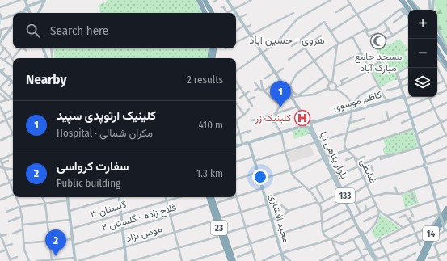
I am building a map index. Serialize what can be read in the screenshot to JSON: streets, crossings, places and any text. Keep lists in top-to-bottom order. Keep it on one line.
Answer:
{"streets":{"highway":["23","14"],"main road":["کاظم موسوی","بلوار پناهی نیا","133","مجید افشاری"],"street":["ضابطی","گلستان ۳","فلاح زاده - گلستان ۲","مومن نژاد"]},"crossings":[["کاظم موسوی","بلوار پناهی نیا"]],"districts":["هروی - حسین آباد"],"places":{"mosque":["مسجد جامع مبارک آباد"],"hospital":["کلینیک زر"]},"page":{"map_buttons":["+","−"],"search":"Search here","heading":["Nearby","2 results"],"pins":["1","2"],"list":[{"mark":"1","name":"کلینیک ارتوپدی سپید","note":"Hospital · مکران شمالی","value":"410 m"},{"mark":"2","name":"سفارت کرواسی","note":"Public building","value":"1.3 km"}]}}
